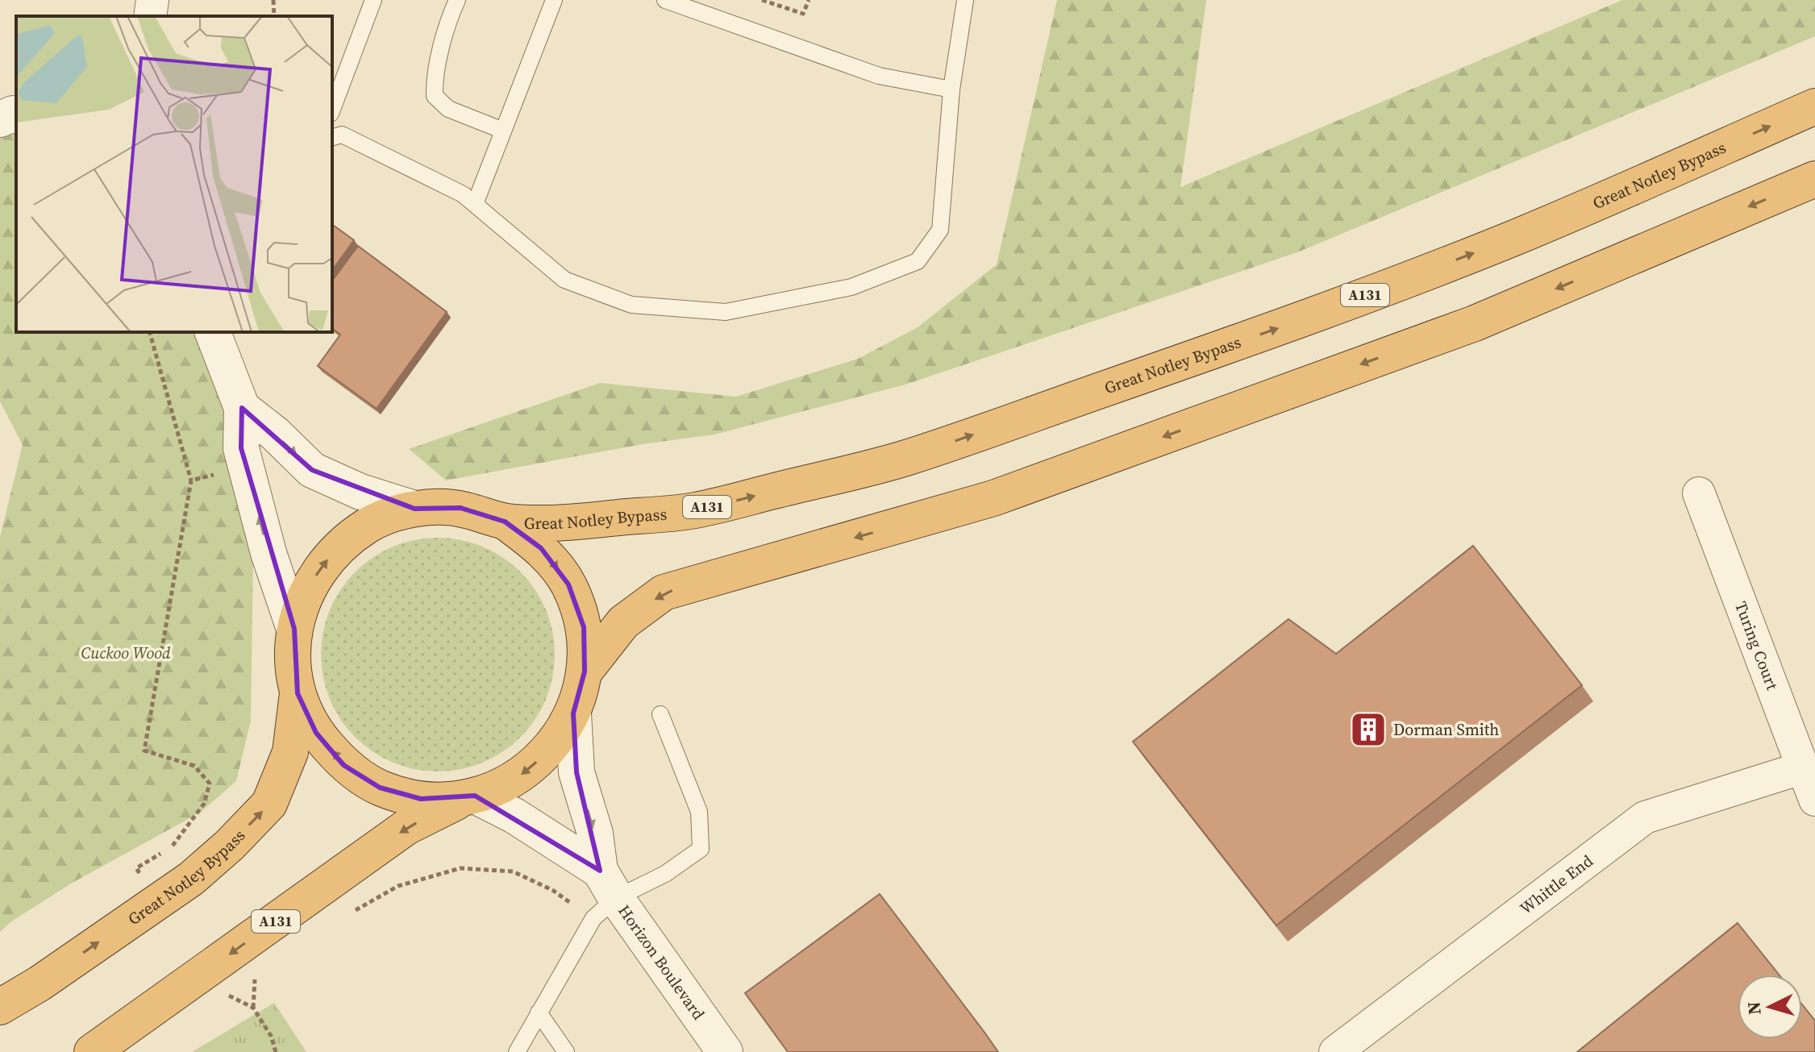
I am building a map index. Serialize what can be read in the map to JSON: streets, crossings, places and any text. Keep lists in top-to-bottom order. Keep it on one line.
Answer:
{"streets":{"highway":["Great Notley Bypass","A131"],"street":["Turing Court","Whittle End","Horizon Boulevard"]},"crossings":[["A131","Horizon Boulevard"],["Turing Court","Whittle End"]],"parks":["Cuckoo Wood"],"places":{"building":["Dorman Smith"]},"north":"left"}
